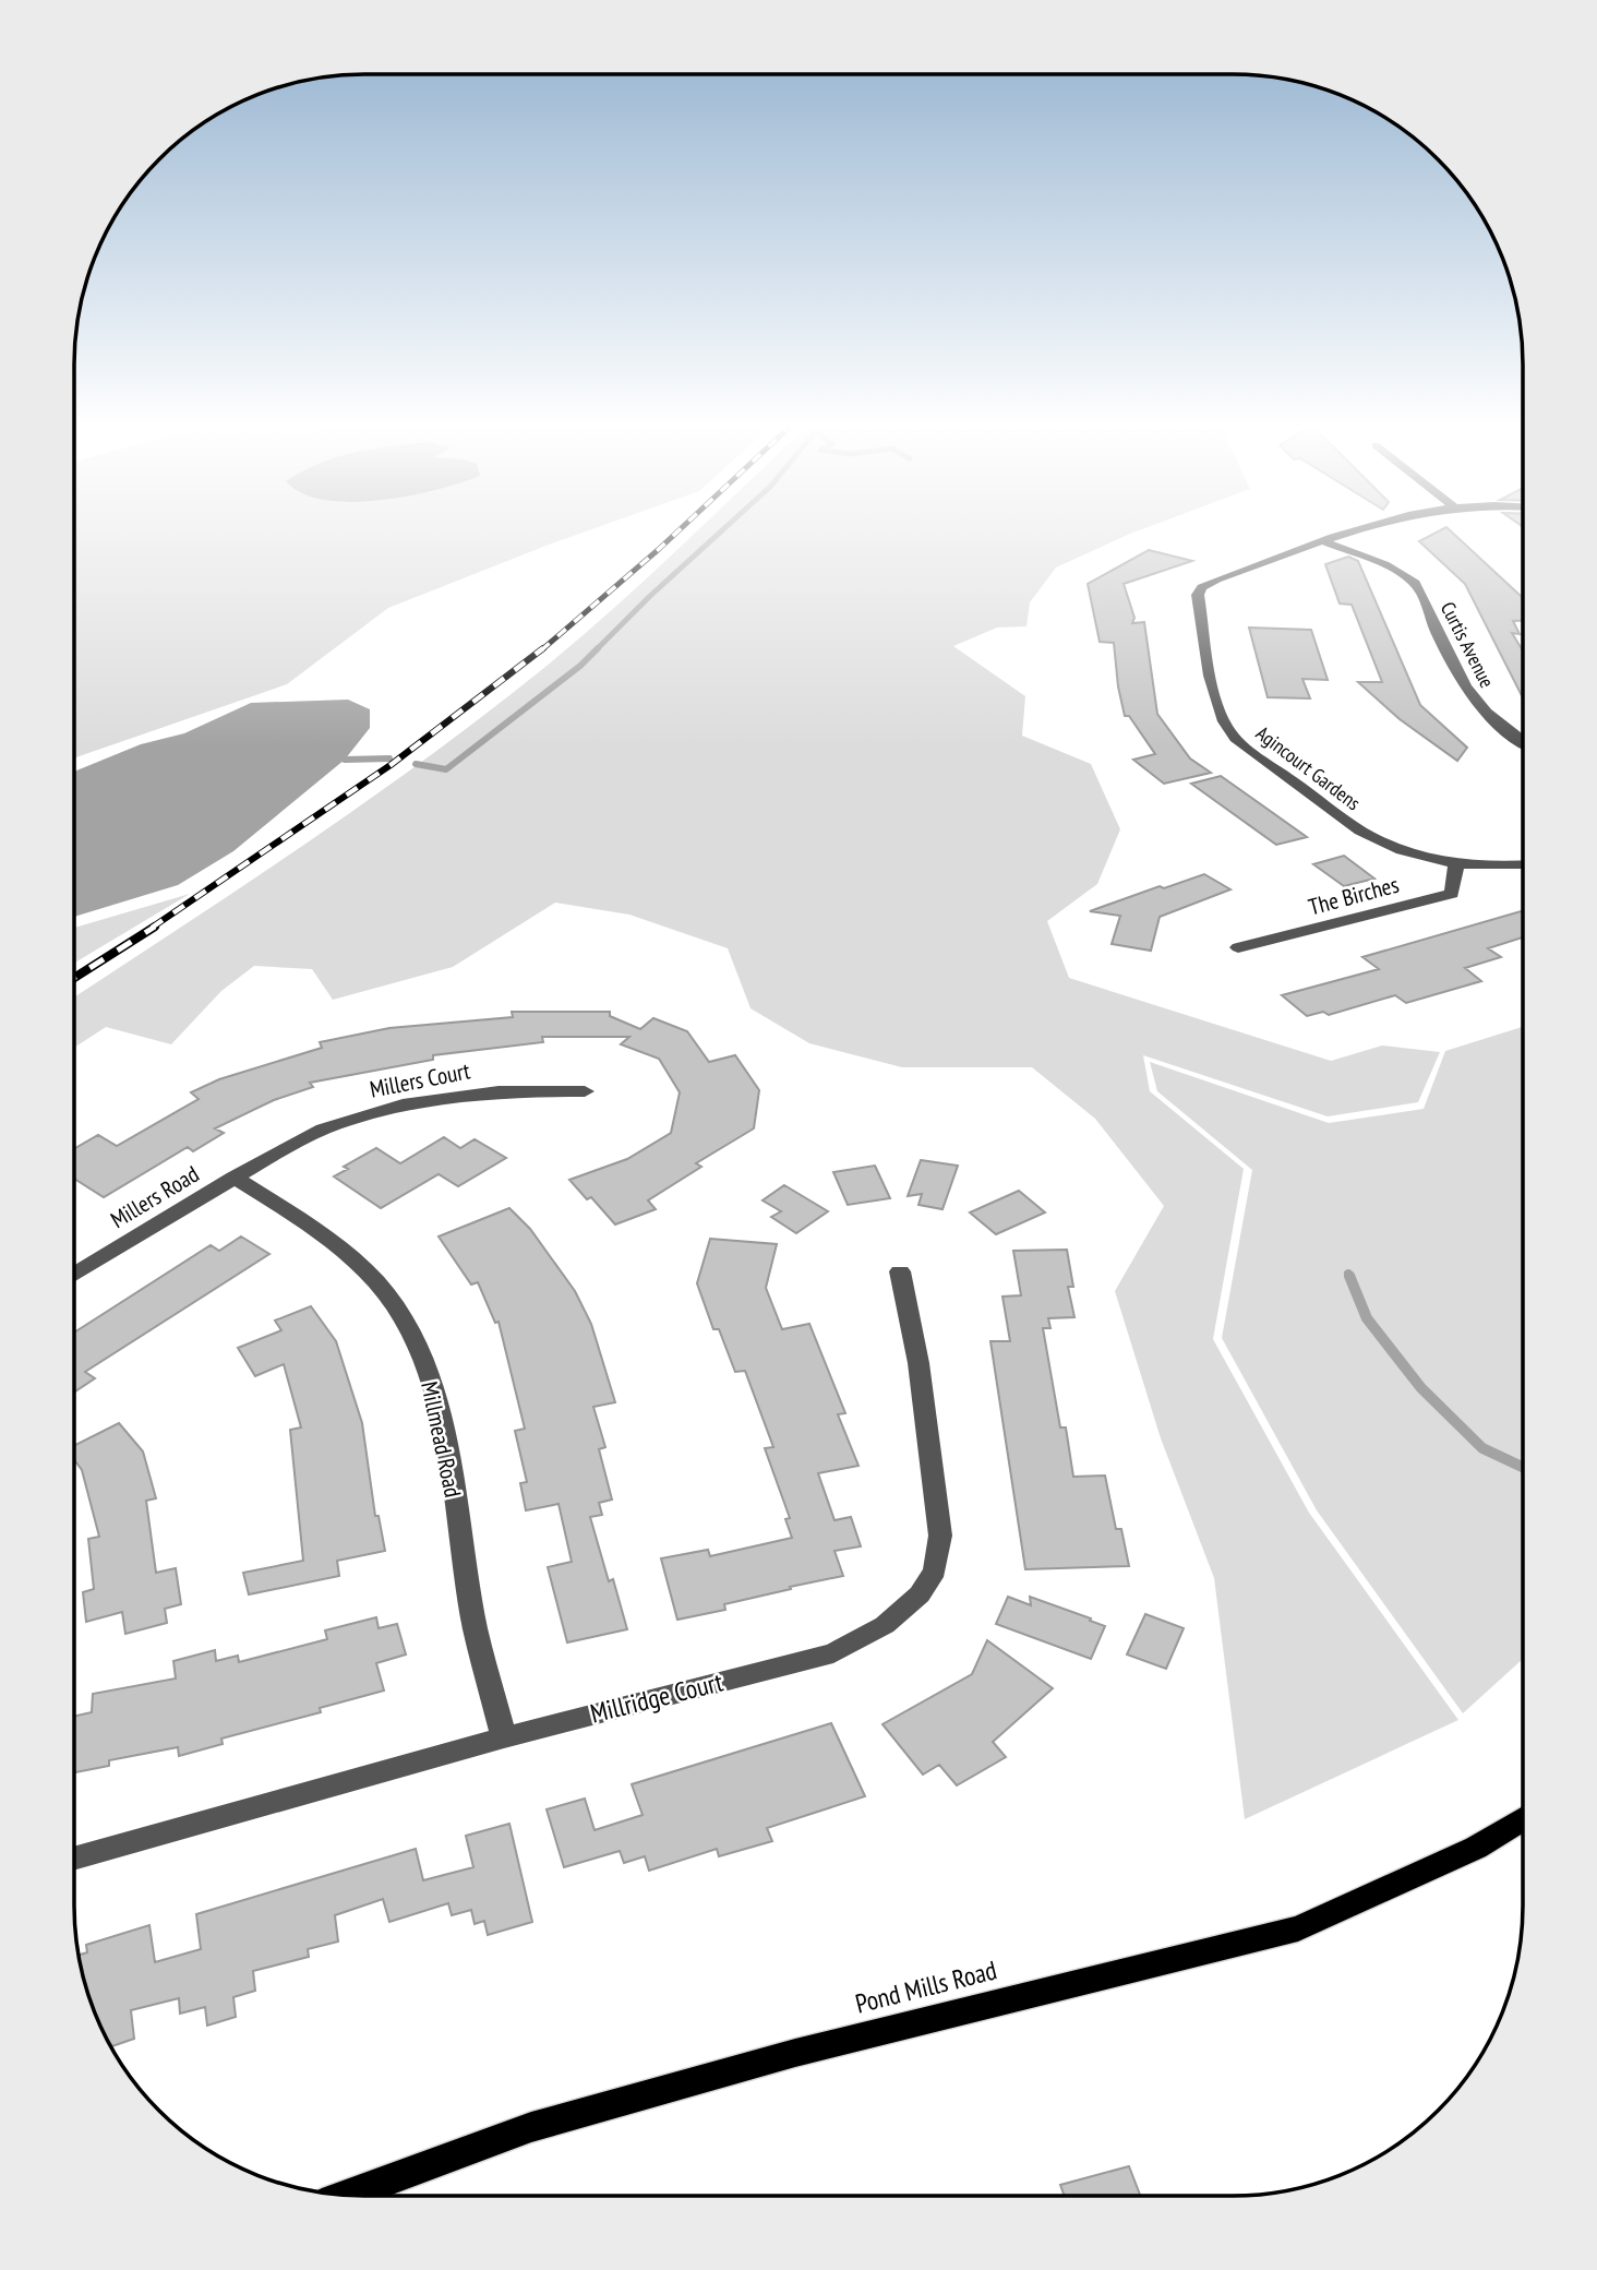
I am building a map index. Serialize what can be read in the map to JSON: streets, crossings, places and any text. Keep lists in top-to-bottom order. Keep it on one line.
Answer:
{"streets":{"main road":["Pond Mills Road"],"street":["Curtis Avenue","Agincourt Gardens","The Birches","Millers Court","Millers Road","Millmead Road","Millridge Court"]},"crossings":[["Curtis Avenue","Agincourt Gardens"],["Agincourt Gardens","The Birches"],["Millers Court","Millers Road"],["Millers Court","Millmead Road"],["Millers Road","Millmead Road"],["Millmead Road","Millridge Court"]]}
